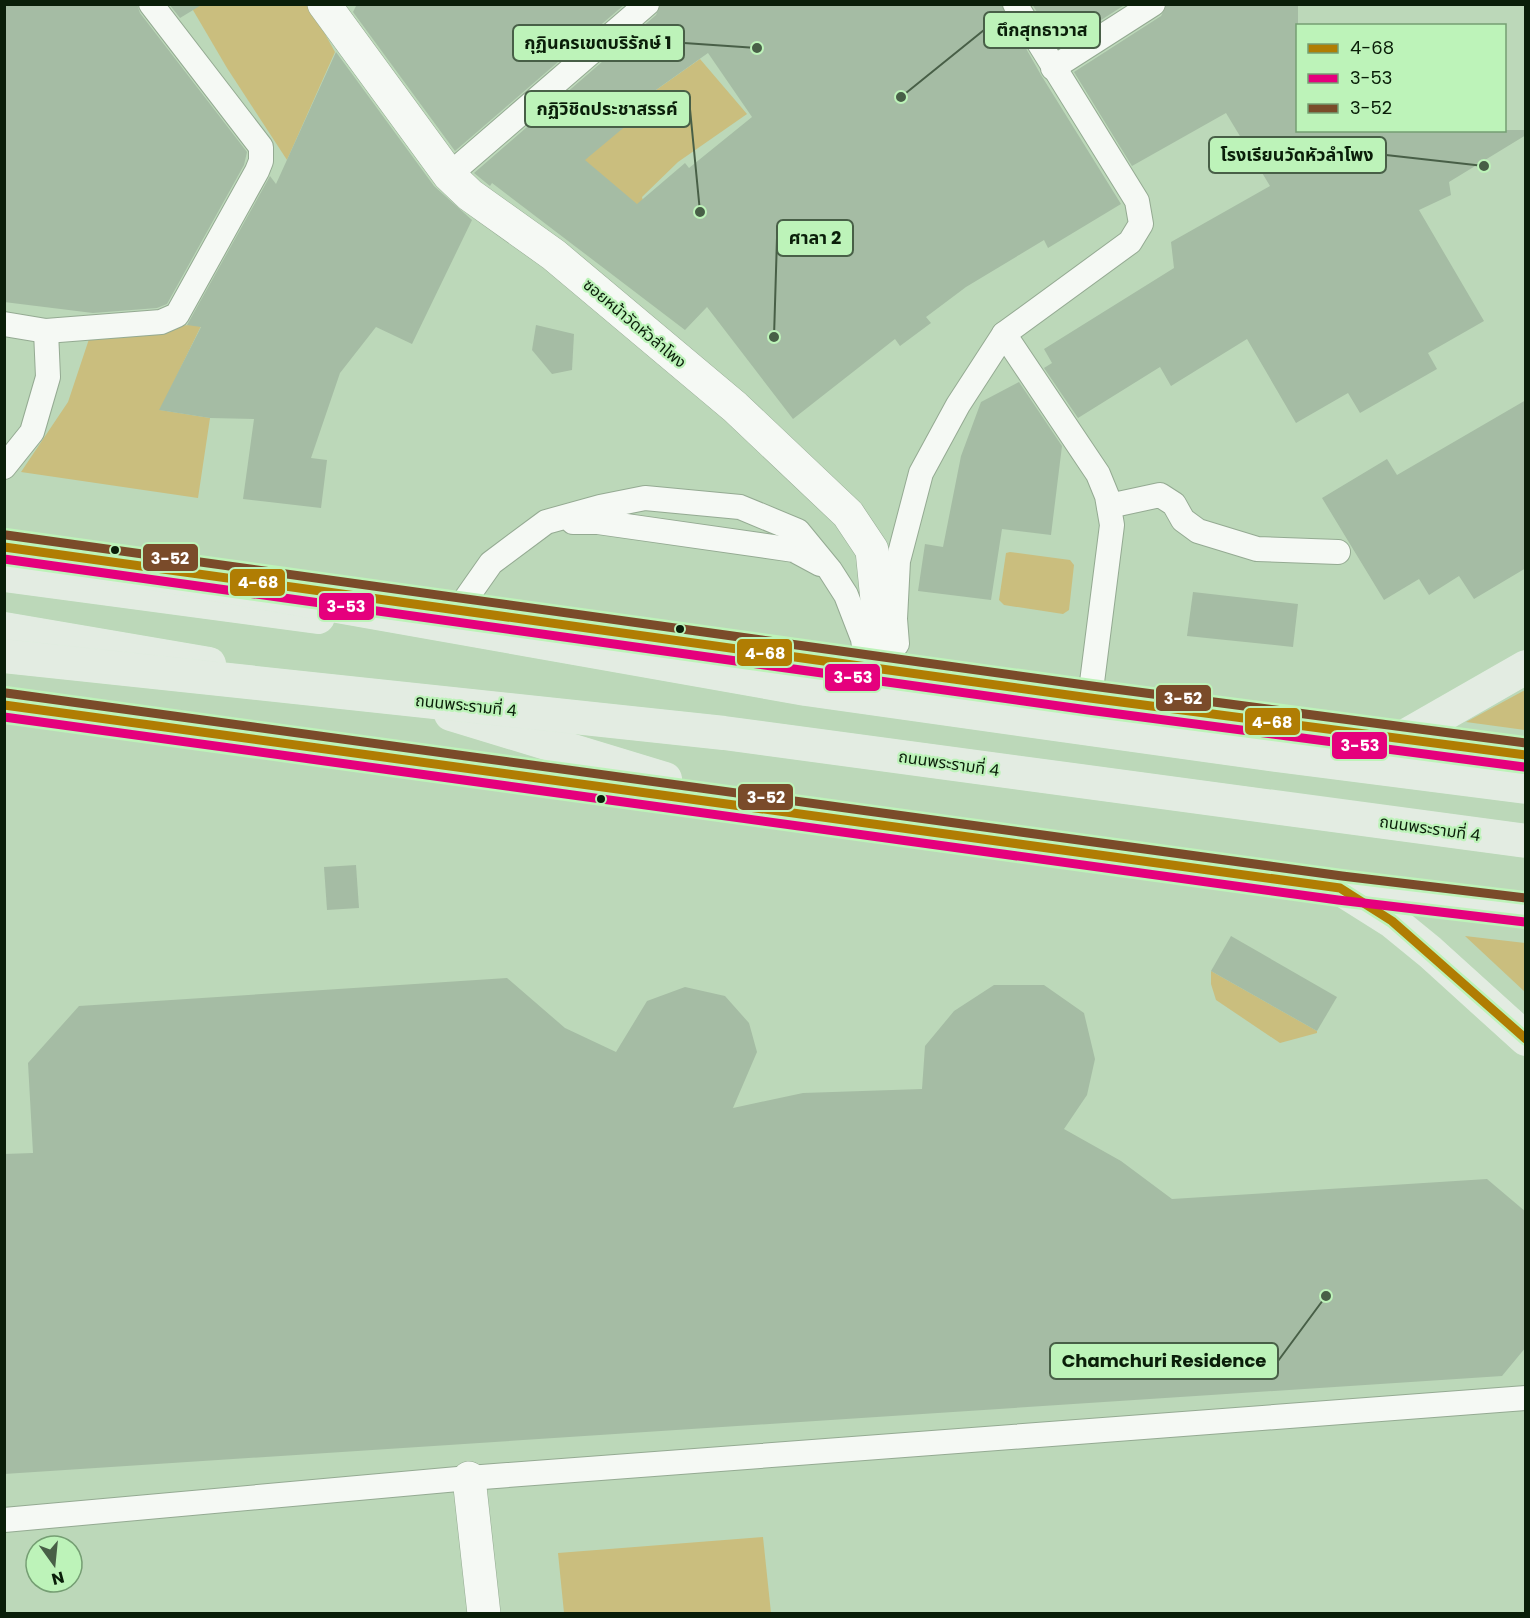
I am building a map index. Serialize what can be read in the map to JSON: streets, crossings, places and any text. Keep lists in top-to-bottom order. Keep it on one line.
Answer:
{"streets":{"main road":["ถนนพระรามที่ 4"],"street":["ซอยหน้าวัดหัวลำโพง"]},"places":["กุฏินครเขตบริรักษ์ 1","ตึกสุทธาวาส","โรงเรียนวัดหัวลำโพง","กฏิวิชิดประชาสรรค์","ศาลา 2","Chamchuri Residence"],"lines":["transit line 3-52","transit line 4-68","transit line 3-53"],"legend":["4-68","3-53","3-52"],"north":"bottom"}
